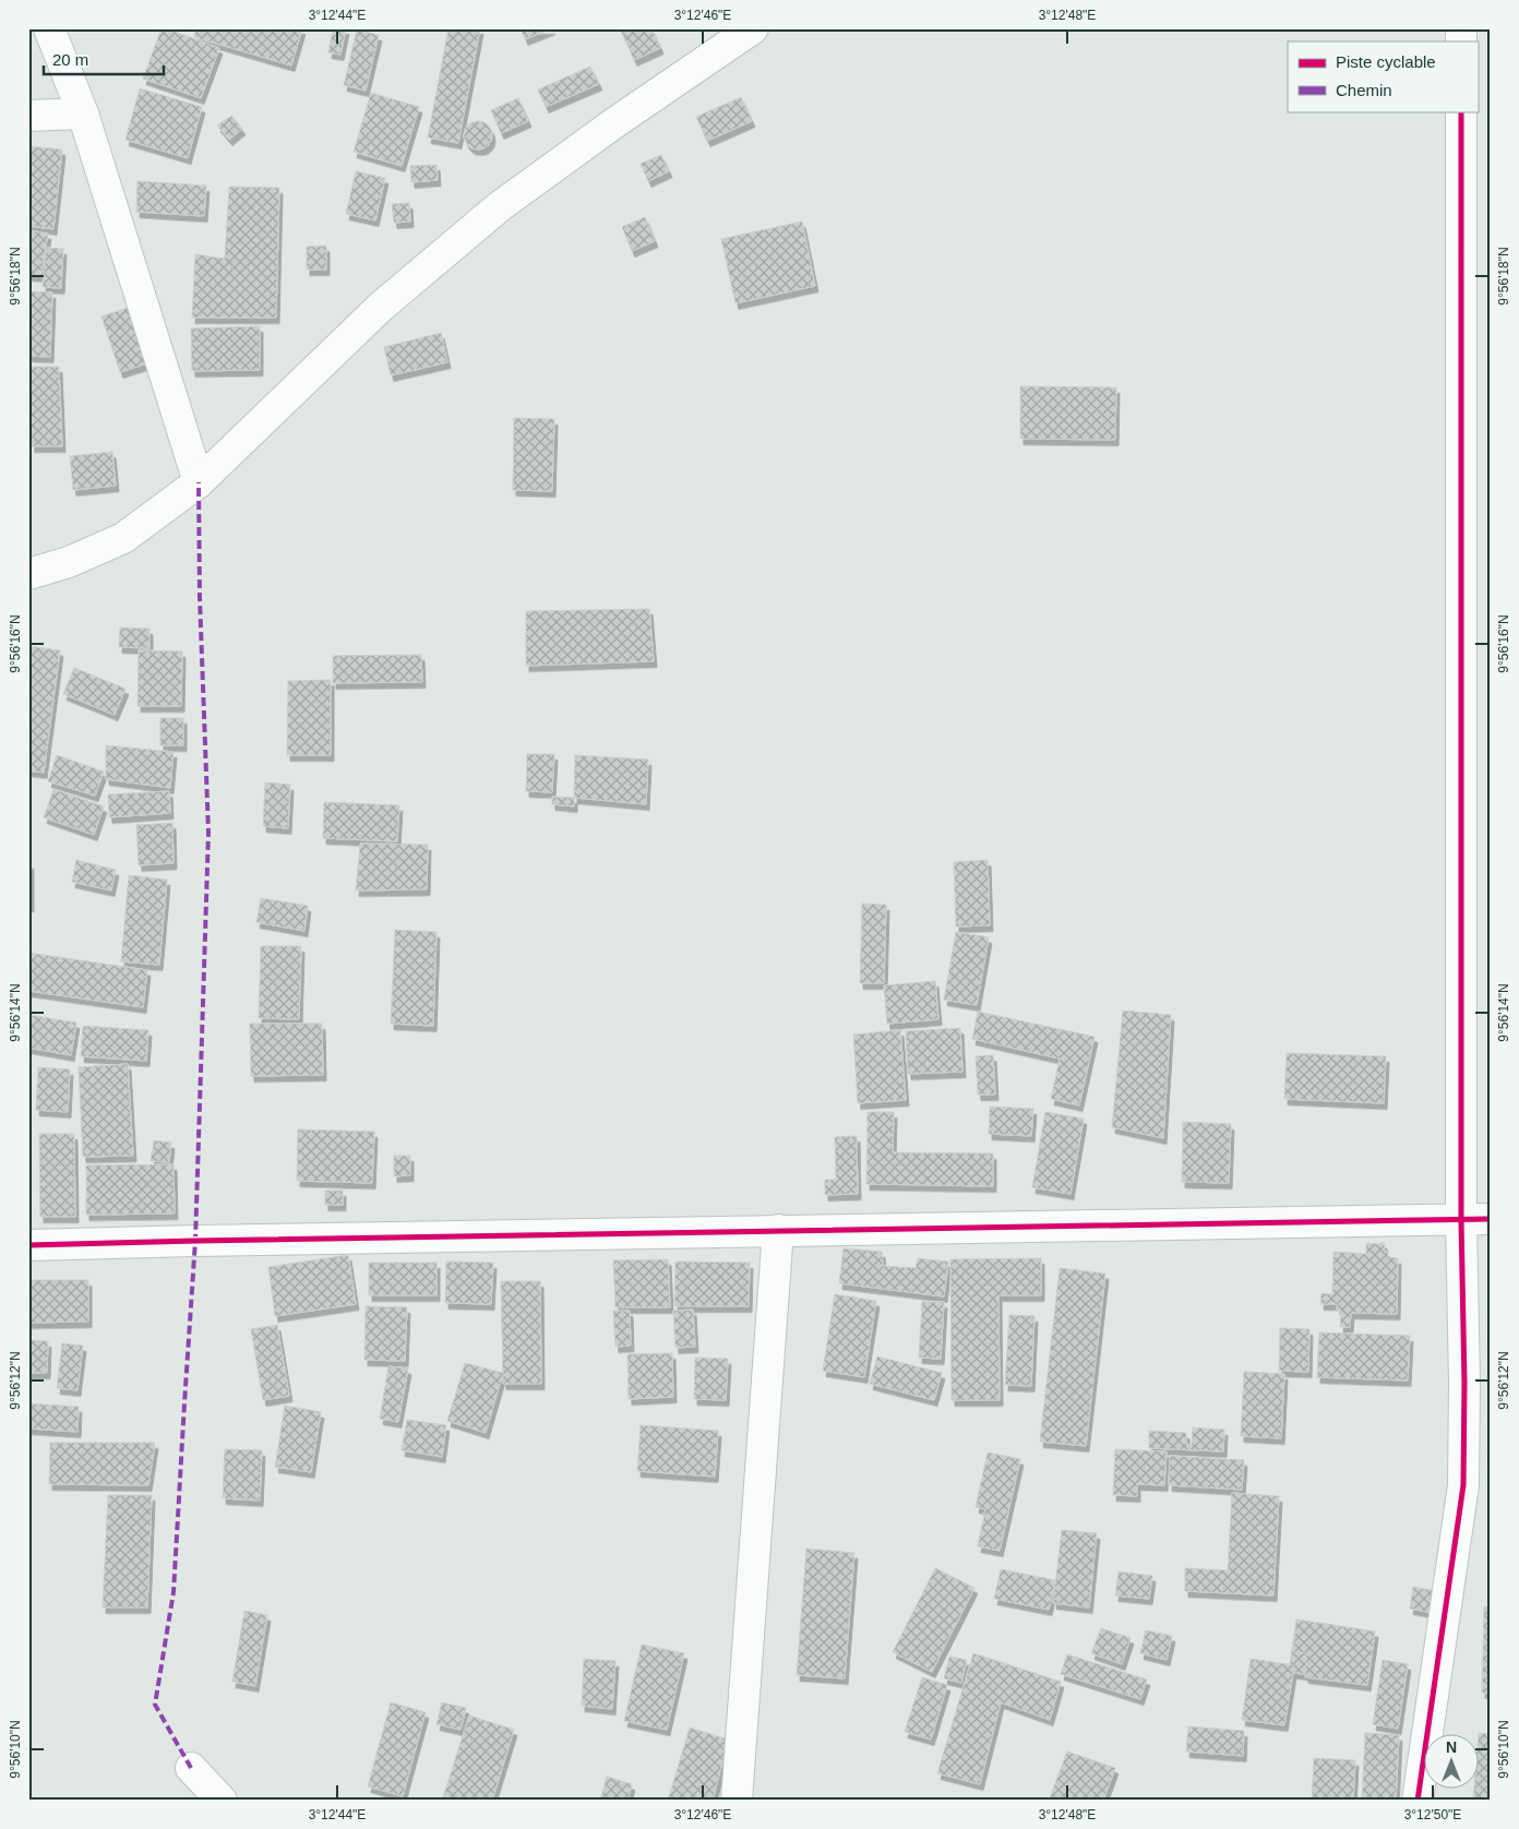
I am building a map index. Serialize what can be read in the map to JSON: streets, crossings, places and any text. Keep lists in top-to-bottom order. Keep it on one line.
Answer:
{"legend":["Piste cyclable","Chemin"],"scale_bar":"20 m","north":"top","coordinates":["3°12'44\"E","3°12'46\"E","3°12'48\"E","9°56'18\"N","9°56'16\"N","9°56'14\"N","9°56'12\"N","9°56'10\"N","3°12'50\"E"]}
